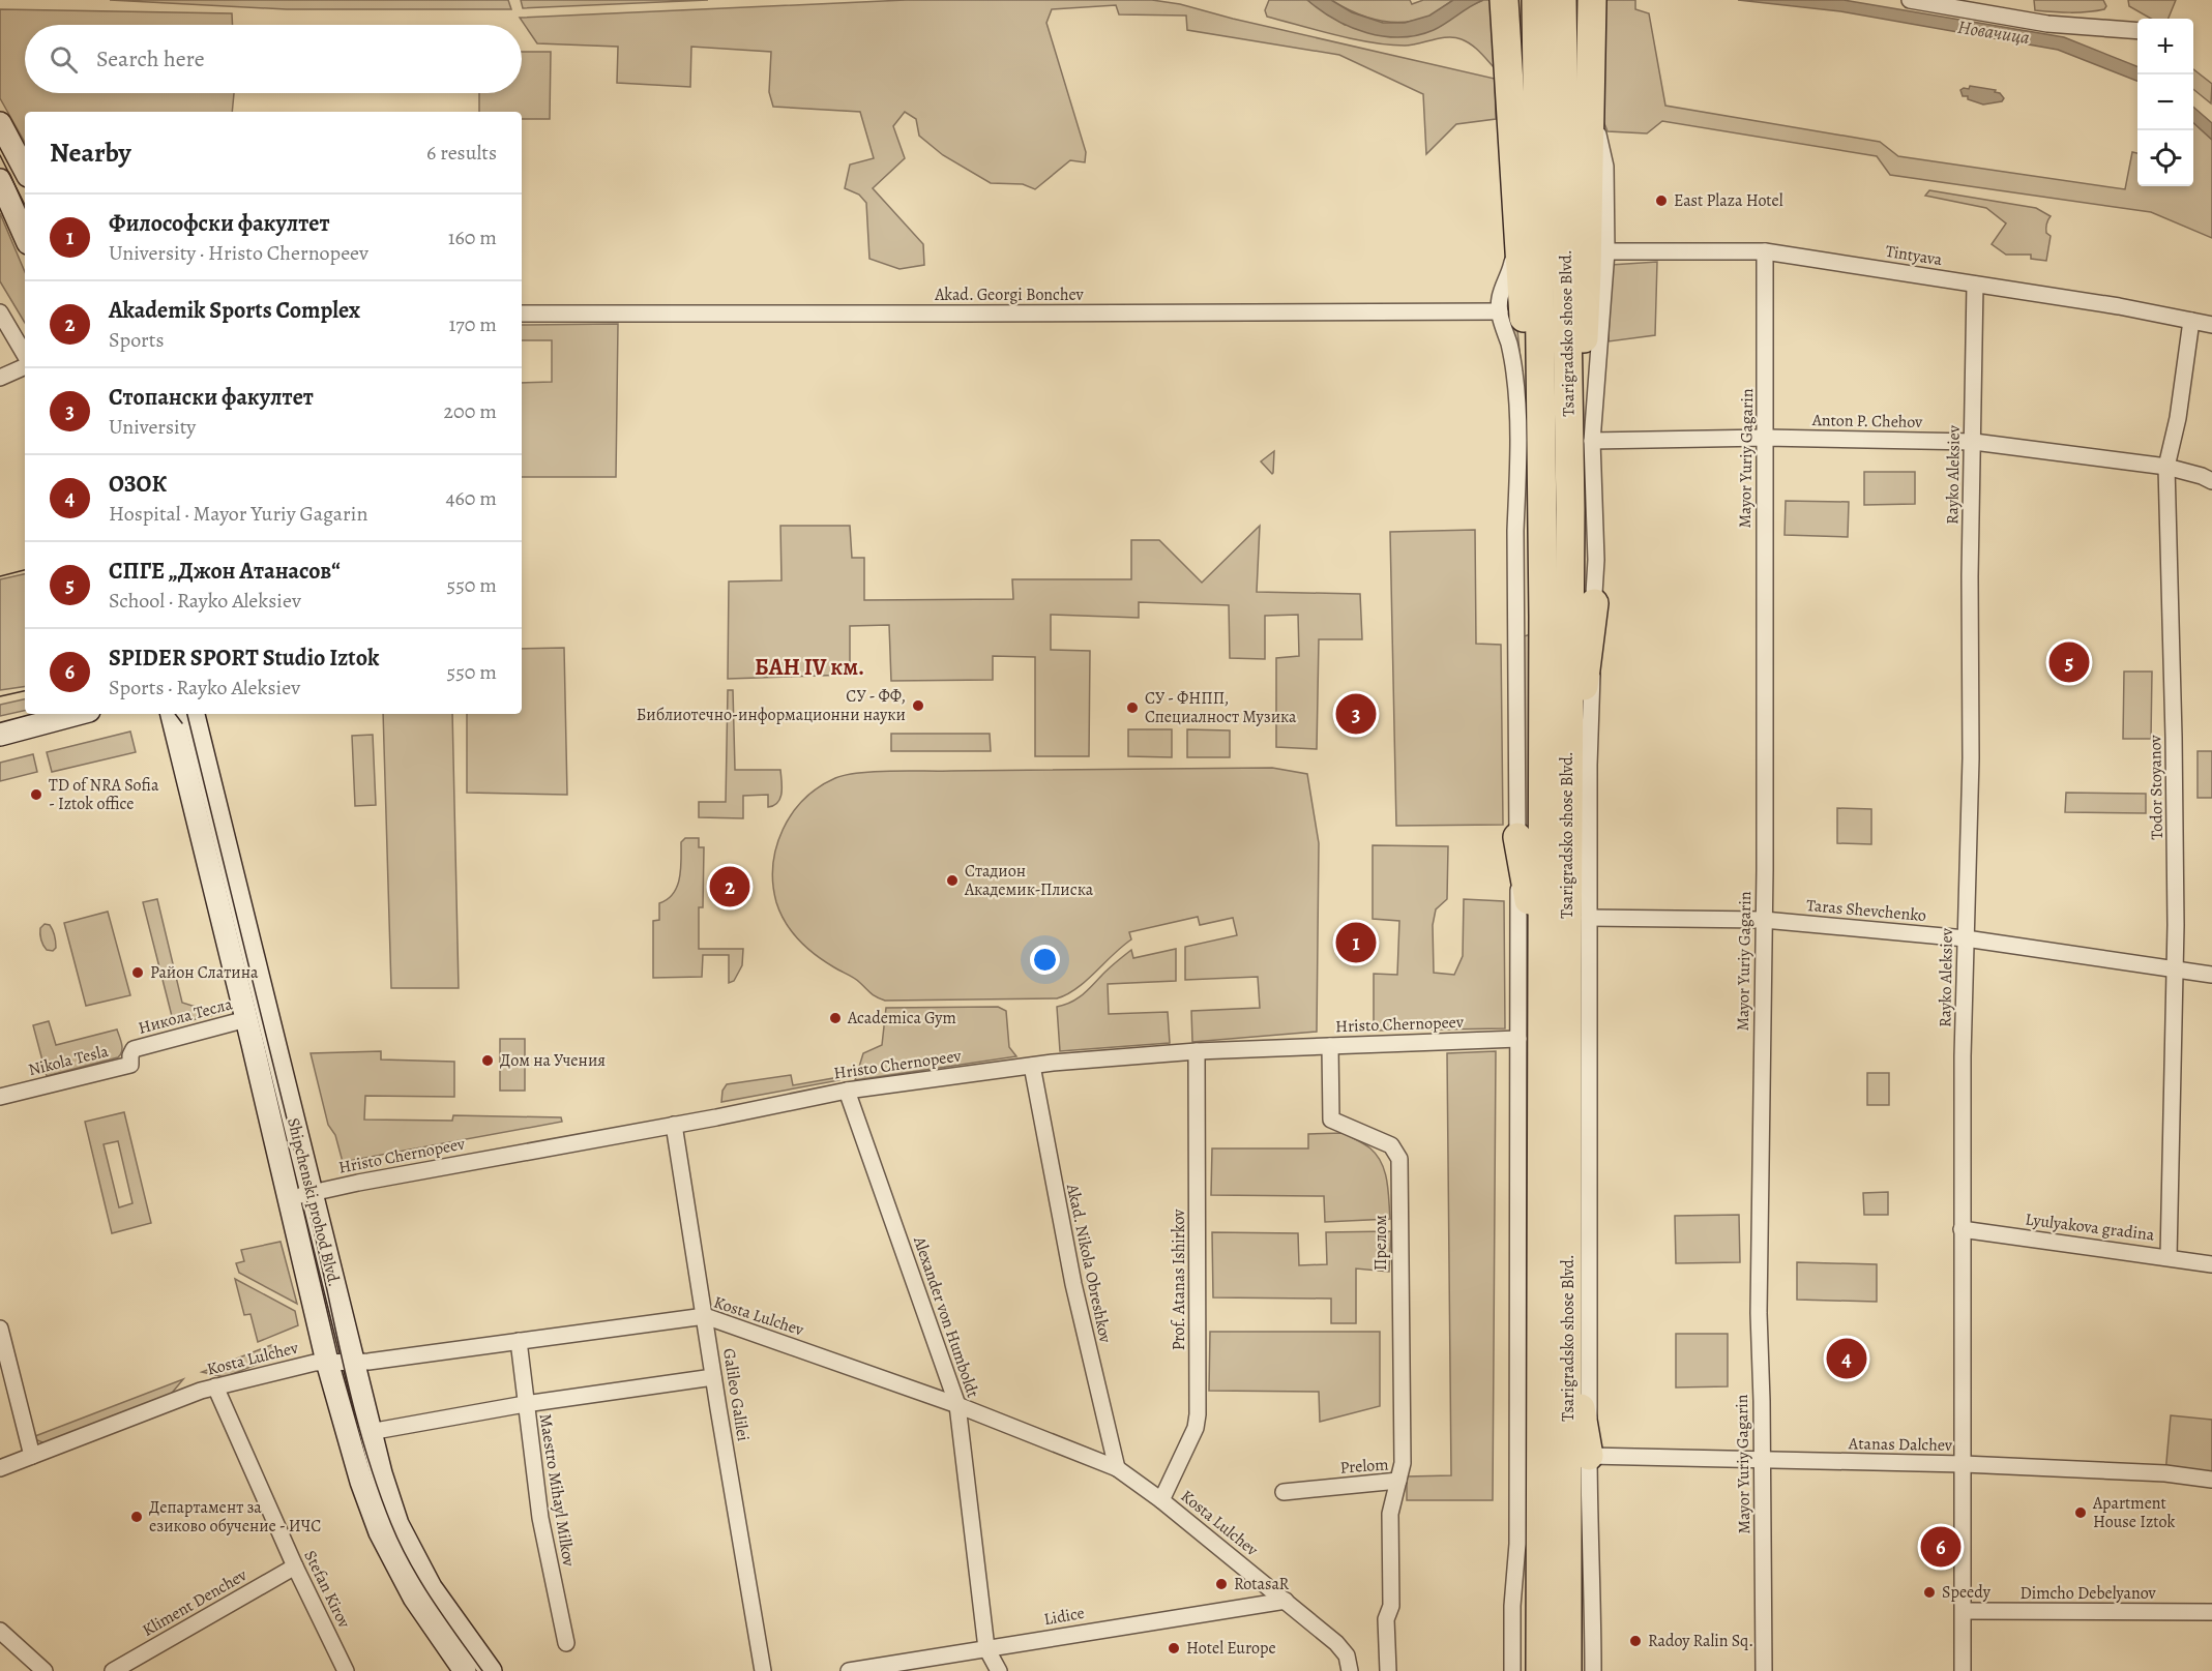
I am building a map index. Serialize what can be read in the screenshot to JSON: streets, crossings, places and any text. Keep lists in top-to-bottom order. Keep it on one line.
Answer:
{"streets":{"highway":["Tsarigradsko shose Blvd."],"main road":["Shipchenski prohod Blvd."],"street":["Tintyava","Akad. Georgi Bonchev","Anton P. Chehov","Mayor Yuriy Gagarin","Rayko Aleksiev","Todor Stoyanov","Taras Shevchenko","Никола Тесла","Hristo Chernopeev","Lyulyakova gradina","Прелом","Akad. Nikola Obreshkov","Prof. Atanas Ishirkov","Kosta Lulchev","Alexander von Humboldt","Galileo Galilei","Atanas Dalchev","Prelom","Maestro Mihayl Milkov","Stefan Kirov","Dimcho Debelyanov","Kliment Denchev","Lidice"]},"crossings":[["Tintyava","Tsarigradsko shose Blvd."],["Tintyava","Mayor Yuriy Gagarin"],["Tintyava","Rayko Aleksiev"],["Tintyava","Todor Stoyanov"],["Tsarigradsko shose Blvd.","Anton P. Chehov"],["Tsarigradsko shose Blvd.","Taras Shevchenko"],["Tsarigradsko shose Blvd.","Atanas Dalchev"],["Anton P. Chehov","Mayor Yuriy Gagarin"],["Anton P. Chehov","Rayko Aleksiev"],["Anton P. Chehov","Todor Stoyanov"],["Mayor Yuriy Gagarin","Taras Shevchenko"],["Mayor Yuriy Gagarin","Atanas Dalchev"],["Rayko Aleksiev","Taras Shevchenko"],["Rayko Aleksiev","Lyulyakova gradina"],["Rayko Aleksiev","Atanas Dalchev"],["Rayko Aleksiev","Dimcho Debelyanov"],["Todor Stoyanov","Taras Shevchenko"],["Todor Stoyanov","Lyulyakova gradina"],["Никола Тесла","Shipchenski prohod Blvd."],["Hristo Chernopeev","Shipchenski prohod Blvd."],["Hristo Chernopeev","Прелом"],["Hristo Chernopeev","Akad. Nikola Obreshkov"],["Hristo Chernopeev","Prof. Atanas Ishirkov"],["Hristo Chernopeev","Alexander von Humboldt"],["Hristo Chernopeev","Galileo Galilei"],["Shipchenski prohod Blvd.","Kosta Lulchev"],["Прелом","Prelom"],["Akad. Nikola Obreshkov","Kosta Lulchev"],["Prof. Atanas Ishirkov","Kosta Lulchev"],["Kosta Lulchev","Alexander von Humboldt"],["Kosta Lulchev","Galileo Galilei"],["Kosta Lulchev","Maestro Mihayl Milkov"],["Kosta Lulchev","Stefan Kirov"],["Kosta Lulchev","Lidice"],["Alexander von Humboldt","Lidice"],["Stefan Kirov","Kliment Denchev"]],"districts":["БАН IV км."],"water":["Новачица"],"places":["East Plaza Hotel","СУ - ФФ, Библиотечно-информационни науки","СУ - ФНПП, Специалност Музика","TD of NRA Sofia - Iztok office","Стадион Академик-Плиска","Район Слатина","Academica Gym","Дом на Учения","Apartment House Iztok","Департамент за езиково обучение - ИЧС","RotasaR","Speedy","Radoy Ralin Sq.","Hotel Europe"],"page":{"map_buttons":["+","−"],"search":"Search here","heading":["Nearby","6 results"],"list":[{"mark":"1","name":"Философски факултет","note":"University · Hristo Chernopeev","value":"160 m"},{"mark":"2","name":"Akademik Sports Complex","note":"Sports","value":"170 m"},{"mark":"3","name":"Стопански факултет","note":"University","value":"200 m"},{"mark":"4","name":"ОЗОК","note":"Hospital · Mayor Yuriy Gagarin","value":"460 m"},{"mark":"5","name":"СПГЕ „Джон Атанасов“","note":"School · Rayko Aleksiev","value":"550 m"},{"mark":"6","name":"SPIDER SPORT Studio Iztok","note":"Sports · Rayko Aleksiev","value":"550 m"}],"pins":["5","3","2","1","4","6"]}}
